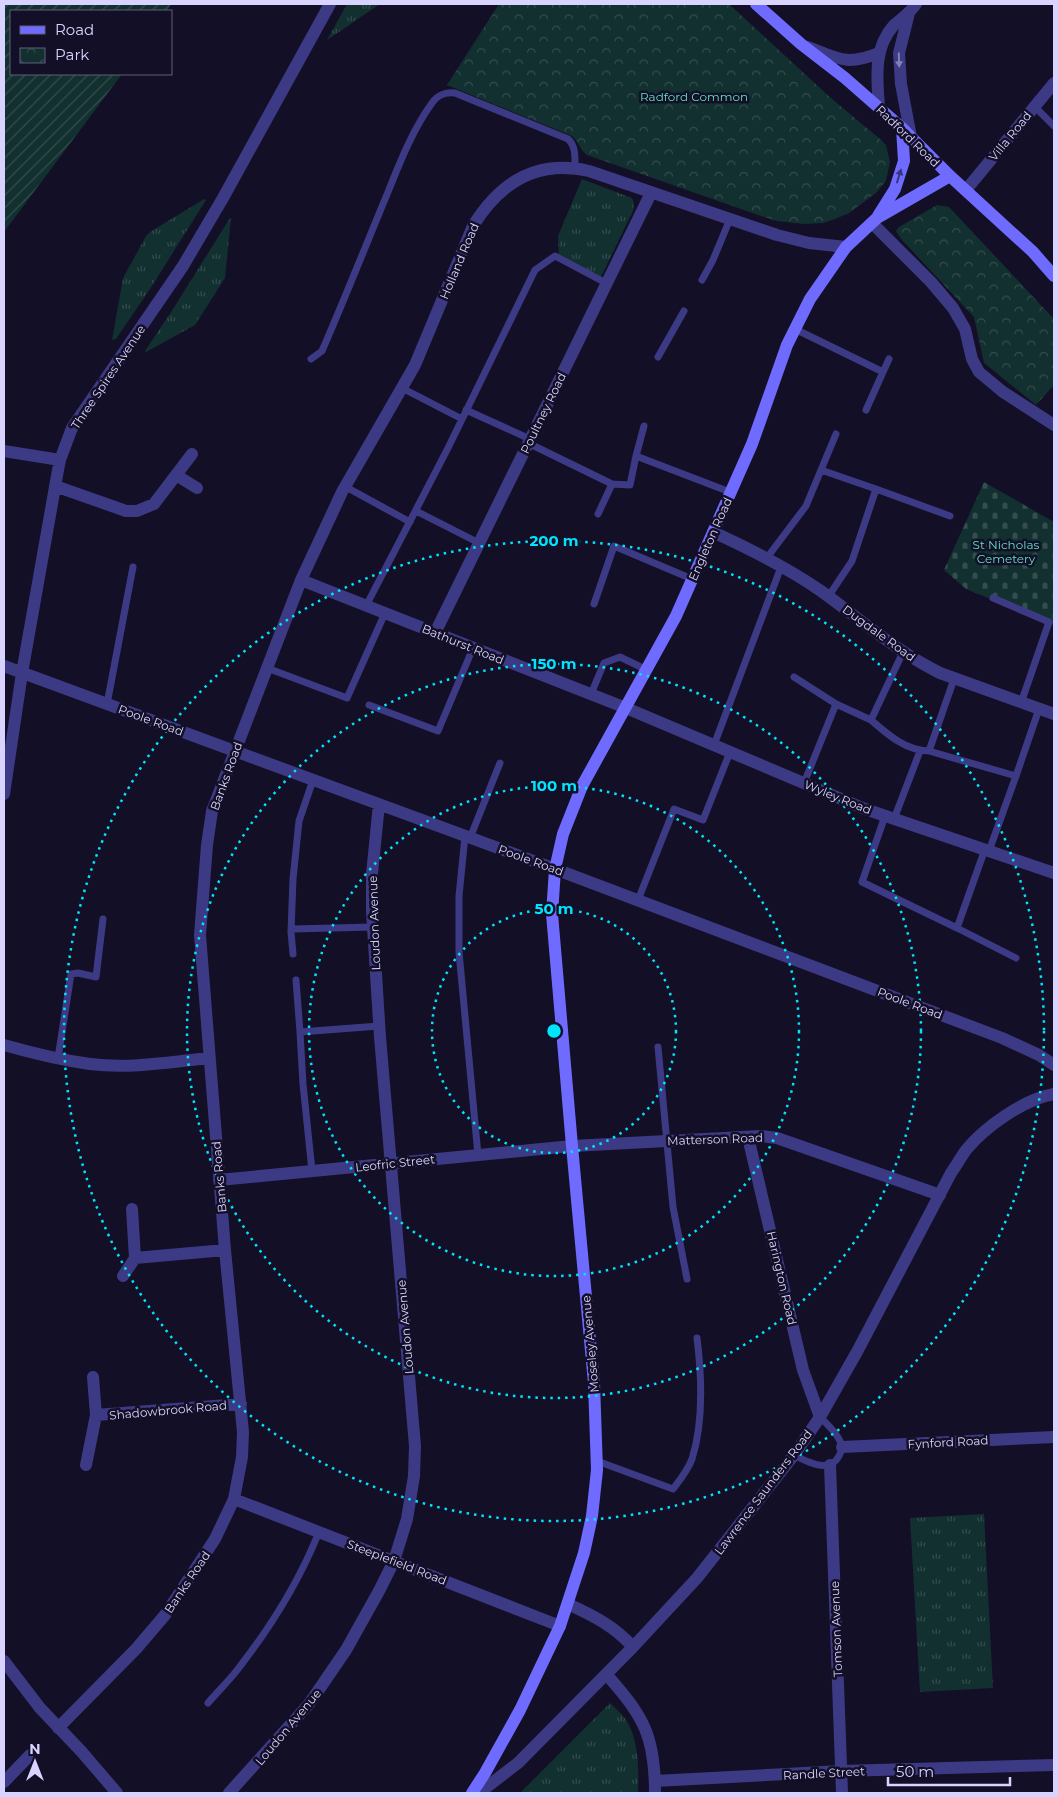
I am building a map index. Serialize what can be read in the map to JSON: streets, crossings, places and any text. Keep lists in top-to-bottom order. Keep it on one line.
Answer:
{"streets":{"main road":["Radford Road","Engleton Road","Moseley Avenue"],"street":["Villa Road","Holland Road","Three Spires Avenue","Poultney Road","Dugdale Road","Bathurst Road","Poole Road","Banks Road","Wyley Road","Loudon Avenue","Matterson Road","Leofric Street","Harington Road","Shadowbrook Road","Fynford Road","Lawrence Saunders Road","Steeplefield Road","Tomson Avenue","Randle Street"]},"crossings":[["Radford Road","Villa Road"],["Radford Road","Engleton Road"],["Holland Road","Poultney Road"],["Holland Road","Engleton Road"],["Holland Road","Bathurst Road"],["Holland Road","Banks Road"],["Three Spires Avenue","Poole Road"],["Poultney Road","Bathurst Road"],["Engleton Road","Dugdale Road"],["Engleton Road","Bathurst Road"],["Engleton Road","Poole Road"],["Engleton Road","Wyley Road"],["Engleton Road","Moseley Avenue"],["Bathurst Road","Banks Road"],["Bathurst Road","Wyley Road"],["Poole Road","Banks Road"],["Poole Road","Loudon Avenue"],["Poole Road","Moseley Avenue"],["Banks Road","Leofric Street"],["Banks Road","Shadowbrook Road"],["Banks Road","Steeplefield Road"],["Loudon Avenue","Leofric Street"],["Loudon Avenue","Steeplefield Road"],["Matterson Road","Leofric Street"],["Matterson Road","Harington Road"],["Matterson Road","Moseley Avenue"],["Matterson Road","Lawrence Saunders Road"],["Leofric Street","Moseley Avenue"],["Harington Road","Lawrence Saunders Road"],["Moseley Avenue","Steeplefield Road"],["Tomson Avenue","Randle Street"]],"parks":["Radford Common","St Nicholas Cemetery"],"legend":["Road","Park"],"scale_bar":"50 m","north":"top","rings":["200 m","150 m","100 m","50 m"]}
